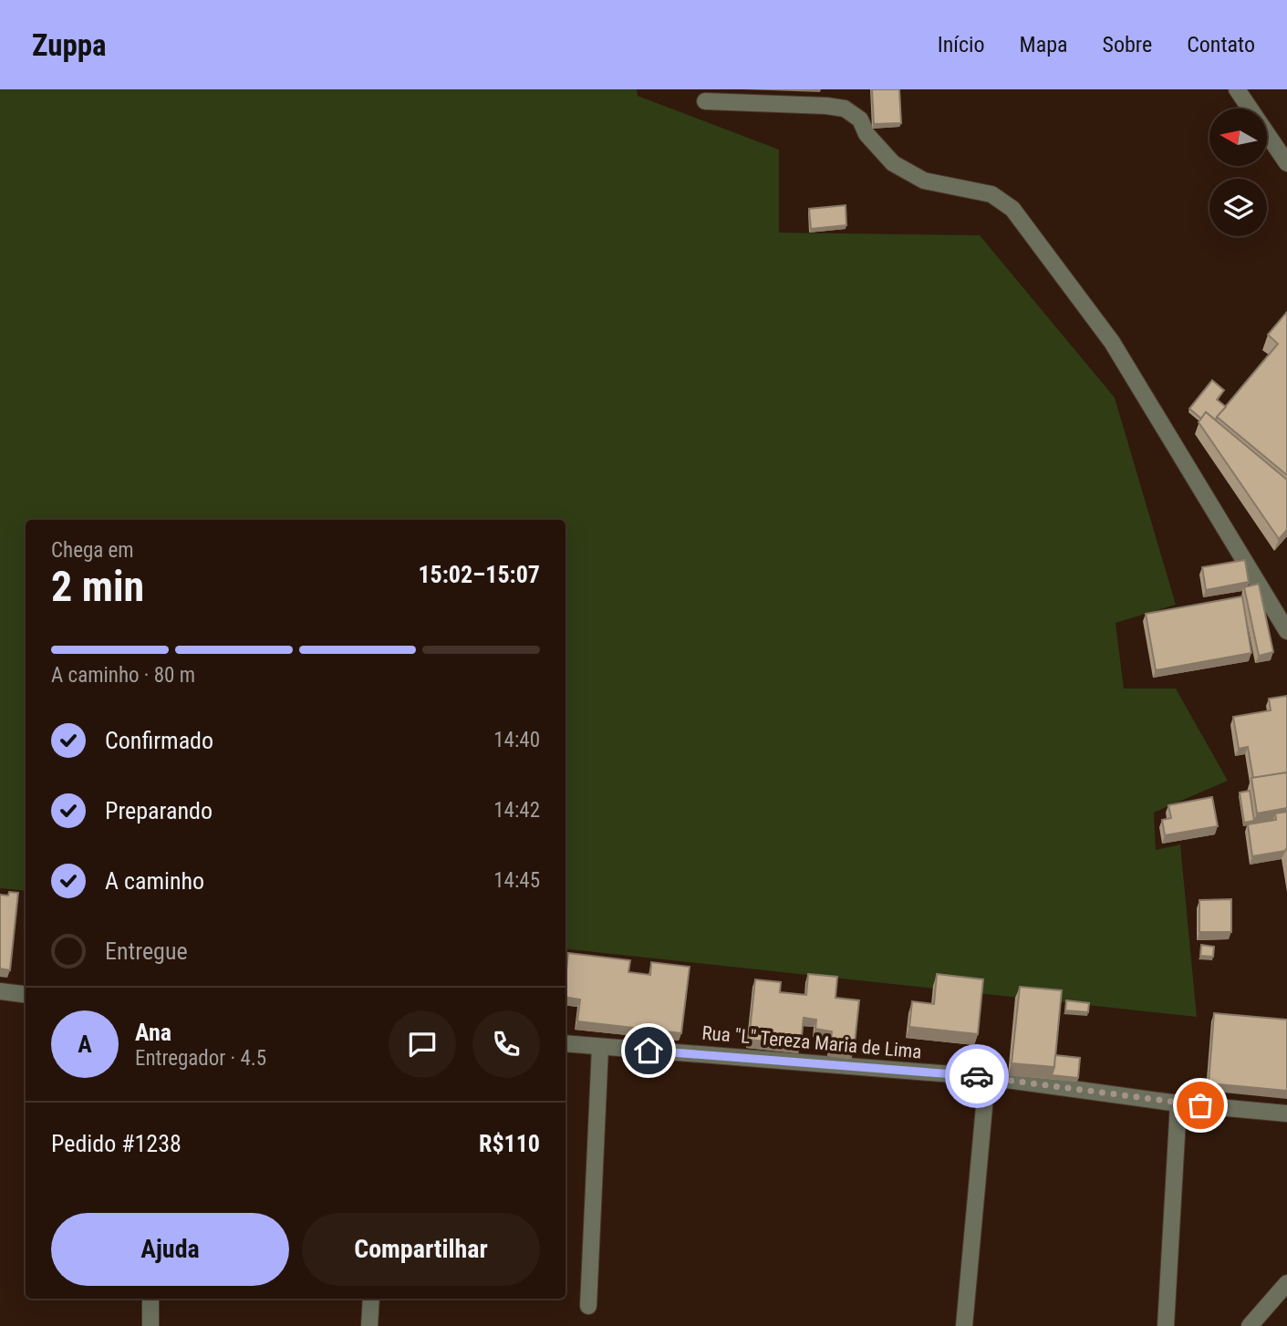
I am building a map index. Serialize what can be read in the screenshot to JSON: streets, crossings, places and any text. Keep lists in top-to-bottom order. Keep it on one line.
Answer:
{"streets":{"street":["Rua \"L\" Tereza Maria de Lima"]},"north":"left","page":{"header":"Zuppa","nav":["Início","Mapa","Sobre","Contato"],"heading":["2 min","Chega em","15:02–15:07"],"panel":["Ana","Entregador · 4.5","Pedido #1238","R$110"],"bar":"A caminho · 80 m","list":[["Confirmado","14:40"],["Preparando","14:42"],["A caminho","14:45"],"Entregue"],"round":"A","buttons":["Ajuda","Compartilhar"]}}
